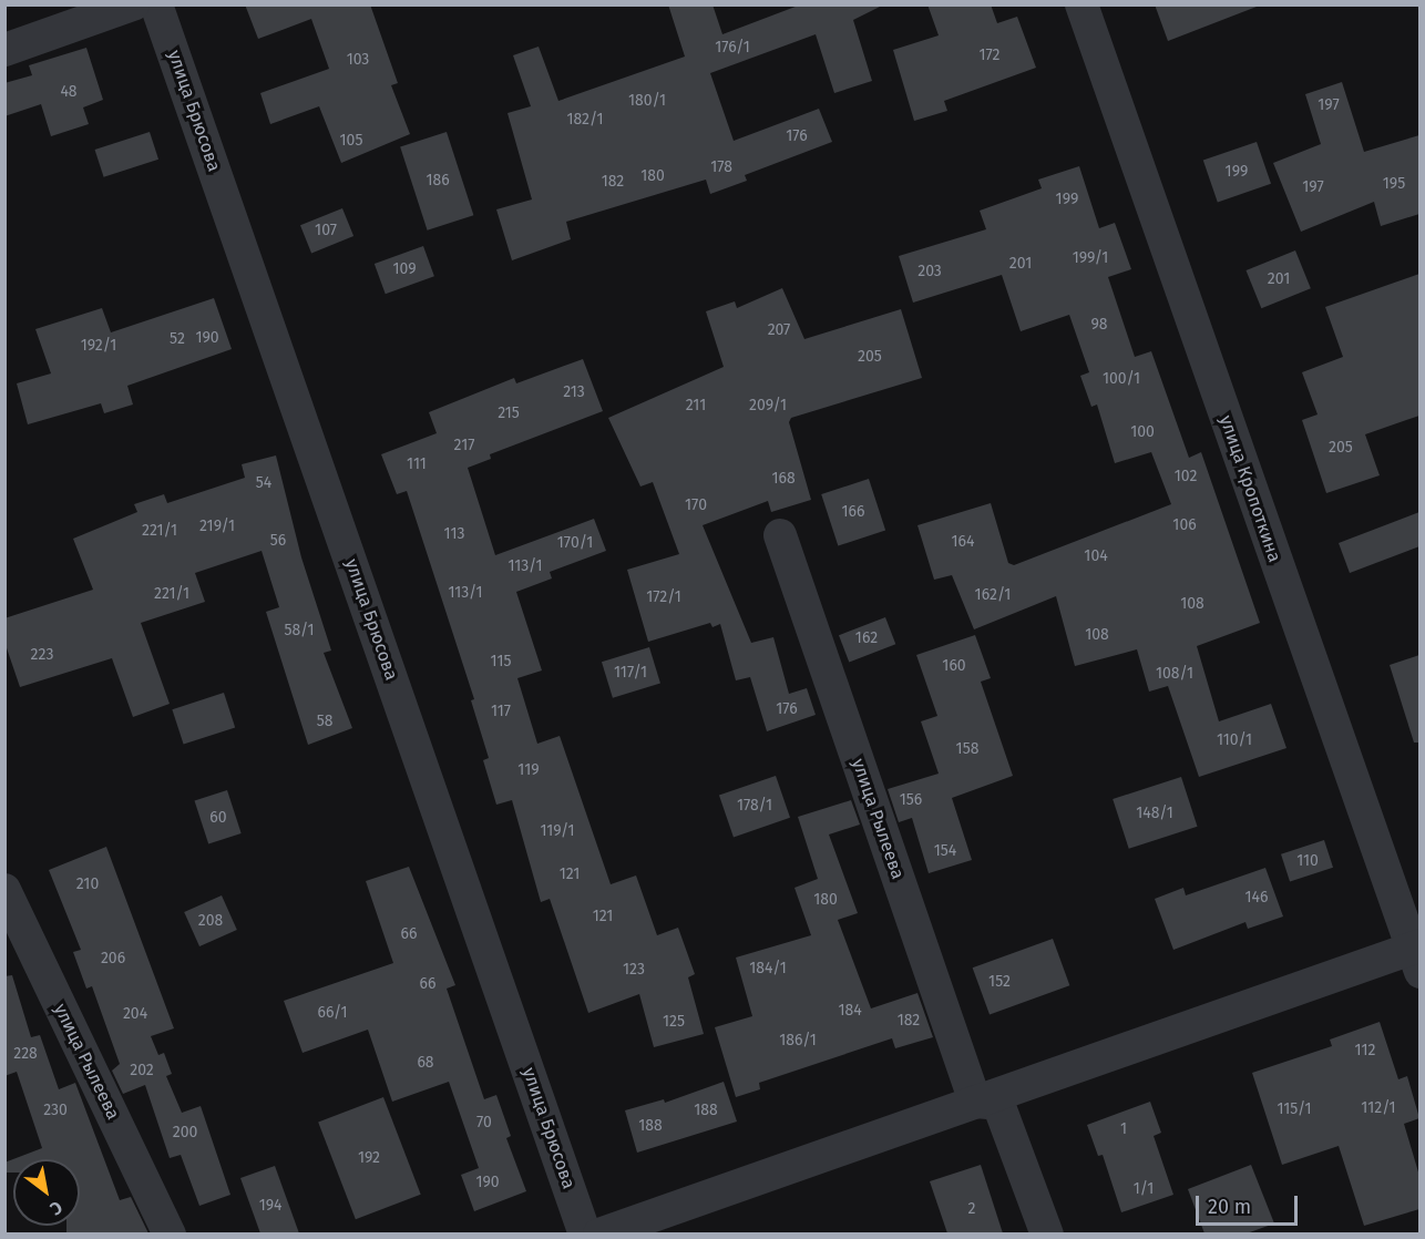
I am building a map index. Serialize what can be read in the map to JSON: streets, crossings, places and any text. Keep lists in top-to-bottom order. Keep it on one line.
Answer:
{"streets":{"street":["улица Брюсова","улица Кропоткина","улица Рылеева"]},"house_numbers":["176/1","172","103","48","180/1","197","182/1","176","105","178","199","180","186","182","195","197","199","107","199/1","201","109","203","201","98","207","190","52","192/1","205","100/1","213","211","209/1","215","100","217","205","111","102","168","54","170","166","106","219/1","221/1","113","56","164","170/1","104","113/1","113/1","221/1","162/1","172/1","108","58/1","108","162","223","115","160","117/1","108/1","176","117","58","110/1","158","119","156","178/1","148/1","60","119/1","154","110","121","210","146","180","121","208","66","206","184/1","123","152","66","184","66/1","204","182","125","186/1","112","228","68","202","112/1","115/1","230","188","70","188","1","200","192","190","1/1","194","2"],"scale_bar":"20 m","north":"bottom right"}
